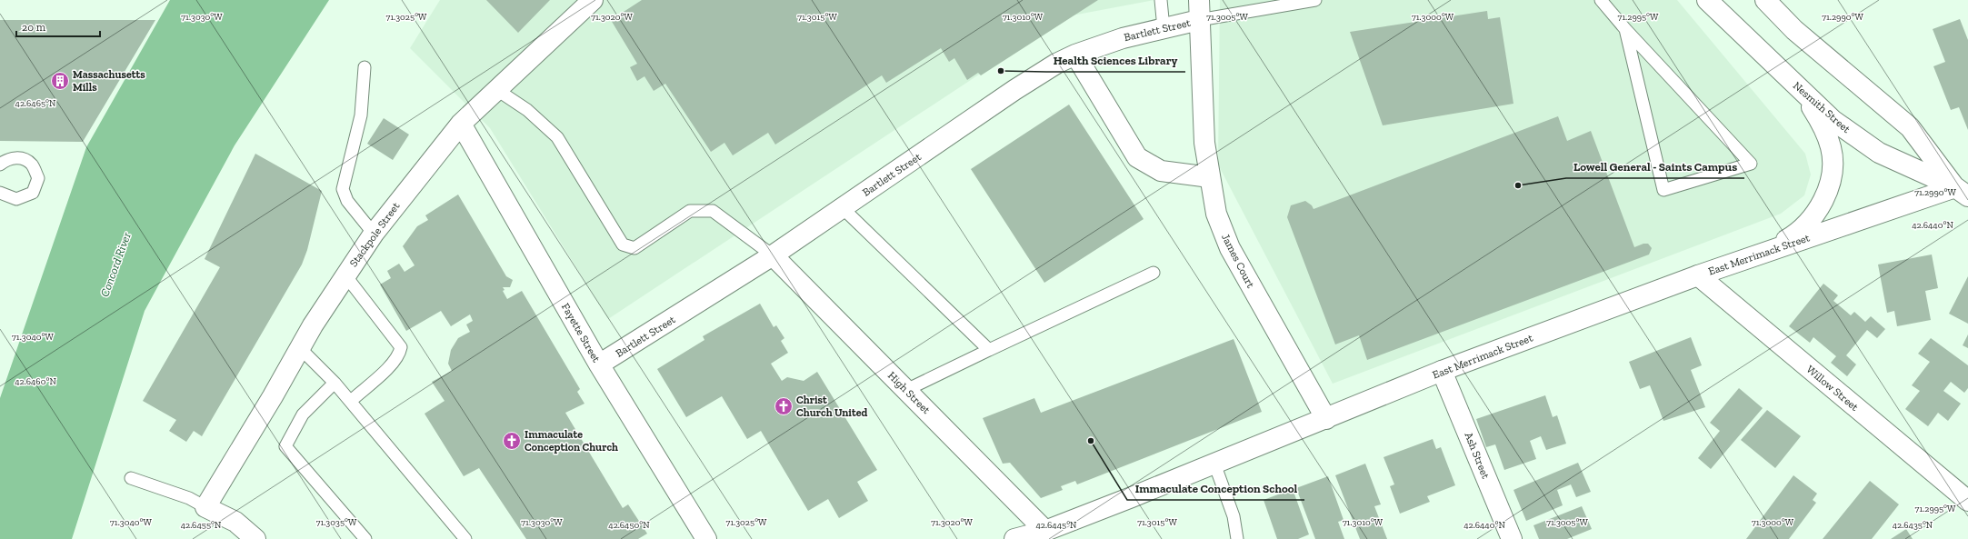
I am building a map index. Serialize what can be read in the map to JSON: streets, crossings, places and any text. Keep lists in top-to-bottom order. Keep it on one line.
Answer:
{"streets":{"street":["Bartlett Street","Nesmith Street","Stackpole Street","East Merrimack Street","James Court","Fayette Street","Willow Street","High Street","Ash Street"]},"crossings":[["Bartlett Street","James Court"],["Bartlett Street","Fayette Street"],["Bartlett Street","High Street"],["Nesmith Street","East Merrimack Street"],["Stackpole Street","Fayette Street"],["East Merrimack Street","James Court"],["East Merrimack Street","Willow Street"],["East Merrimack Street","High Street"],["East Merrimack Street","Ash Street"]],"water":["Concord River"],"places":{"other":["Health Sciences Library","Lowell General - Saints Campus","Immaculate Conception School"],"building":["Massachusetts Mills"],"church":["Christ Church United","Immaculate Conception Church"]},"scale_bar":"20 m","coordinates":["71.3030°W","71.3025°W","71.3020°W","71.3015°W","71.3010°W","71.3005°W","71.3000°W","71.2995°W","71.2990°W","42.6465°N","42.6440°N","71.3040°W","42.6460°N","71.3035°W","42.6455°N","42.6450°N","42.6445°N","42.6435°N"]}
